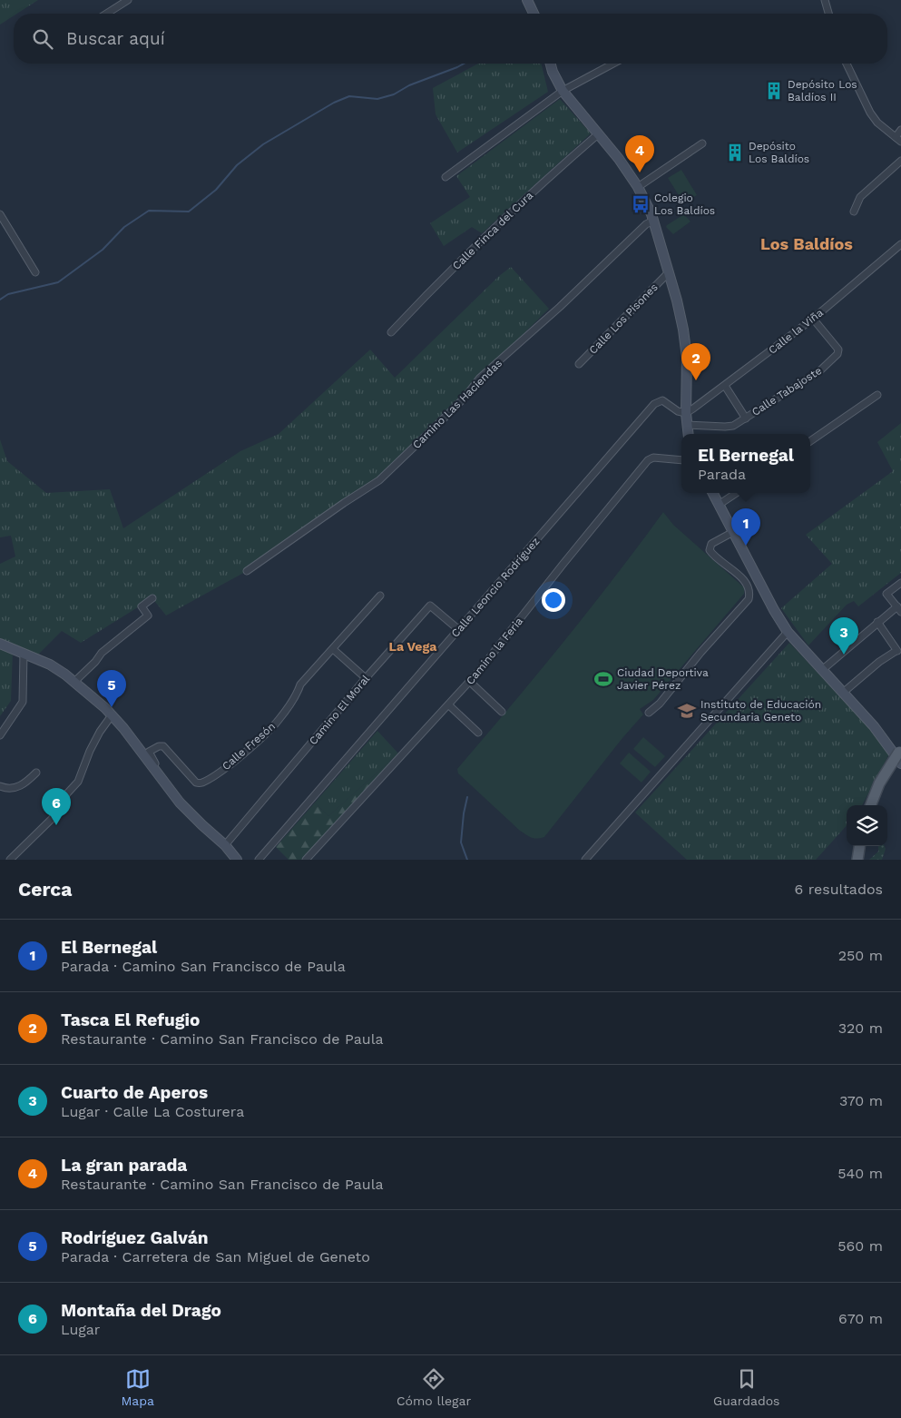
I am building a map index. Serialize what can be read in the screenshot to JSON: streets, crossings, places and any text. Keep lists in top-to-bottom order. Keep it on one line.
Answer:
{"streets":{"street":["Calle Finca del Cura","Calle Los Pisones","Calle la Viña","Calle Tabajoste","Camino Las Haciendas","Calle Leoncio Rodríguez","Camino la Feria","Camino El Moral","Calle Fresón"]},"crossings":[["Calle la Viña","Calle Tabajoste"],["Calle la Viña","Calle Leoncio Rodríguez"],["Calle Leoncio Rodríguez","Camino El Moral"]],"districts":["Los Baldíos","La Vega"],"places":{"building":["Depósito Los Baldíos II","Depósito Los Baldíos"],"bus stop":["Colegio Los Baldíos"],"sports":["Ciudad Deportiva Javier Pérez"],"school or university":["Instituto de Educación Secundaria Geneto"]},"page":{"search":"Buscar aquí","pins":["4","2","1","3","5","6"],"popup":["El Bernegal","Parada"],"heading":["Cerca","6 resultados"],"list":[{"mark":"1","name":"El Bernegal","note":"Parada · Camino San Francisco de Paula","value":"250 m"},{"mark":"2","name":"Tasca El Refugio","note":"Restaurante · Camino San Francisco de Paula","value":"320 m"},{"mark":"3","name":"Cuarto de Aperos","note":"Lugar · Calle La Costurera","value":"370 m"},{"mark":"4","name":"La gran parada","note":"Restaurante · Camino San Francisco de Paula","value":"540 m"},{"mark":"5","name":"Rodríguez Galván","note":"Parada · Carretera de San Miguel de Geneto","value":"560 m"},{"mark":"6","name":"Montaña del Drago","note":"Lugar","value":"670 m"}],"nav":["Mapa","Cómo llegar","Guardados"]}}
